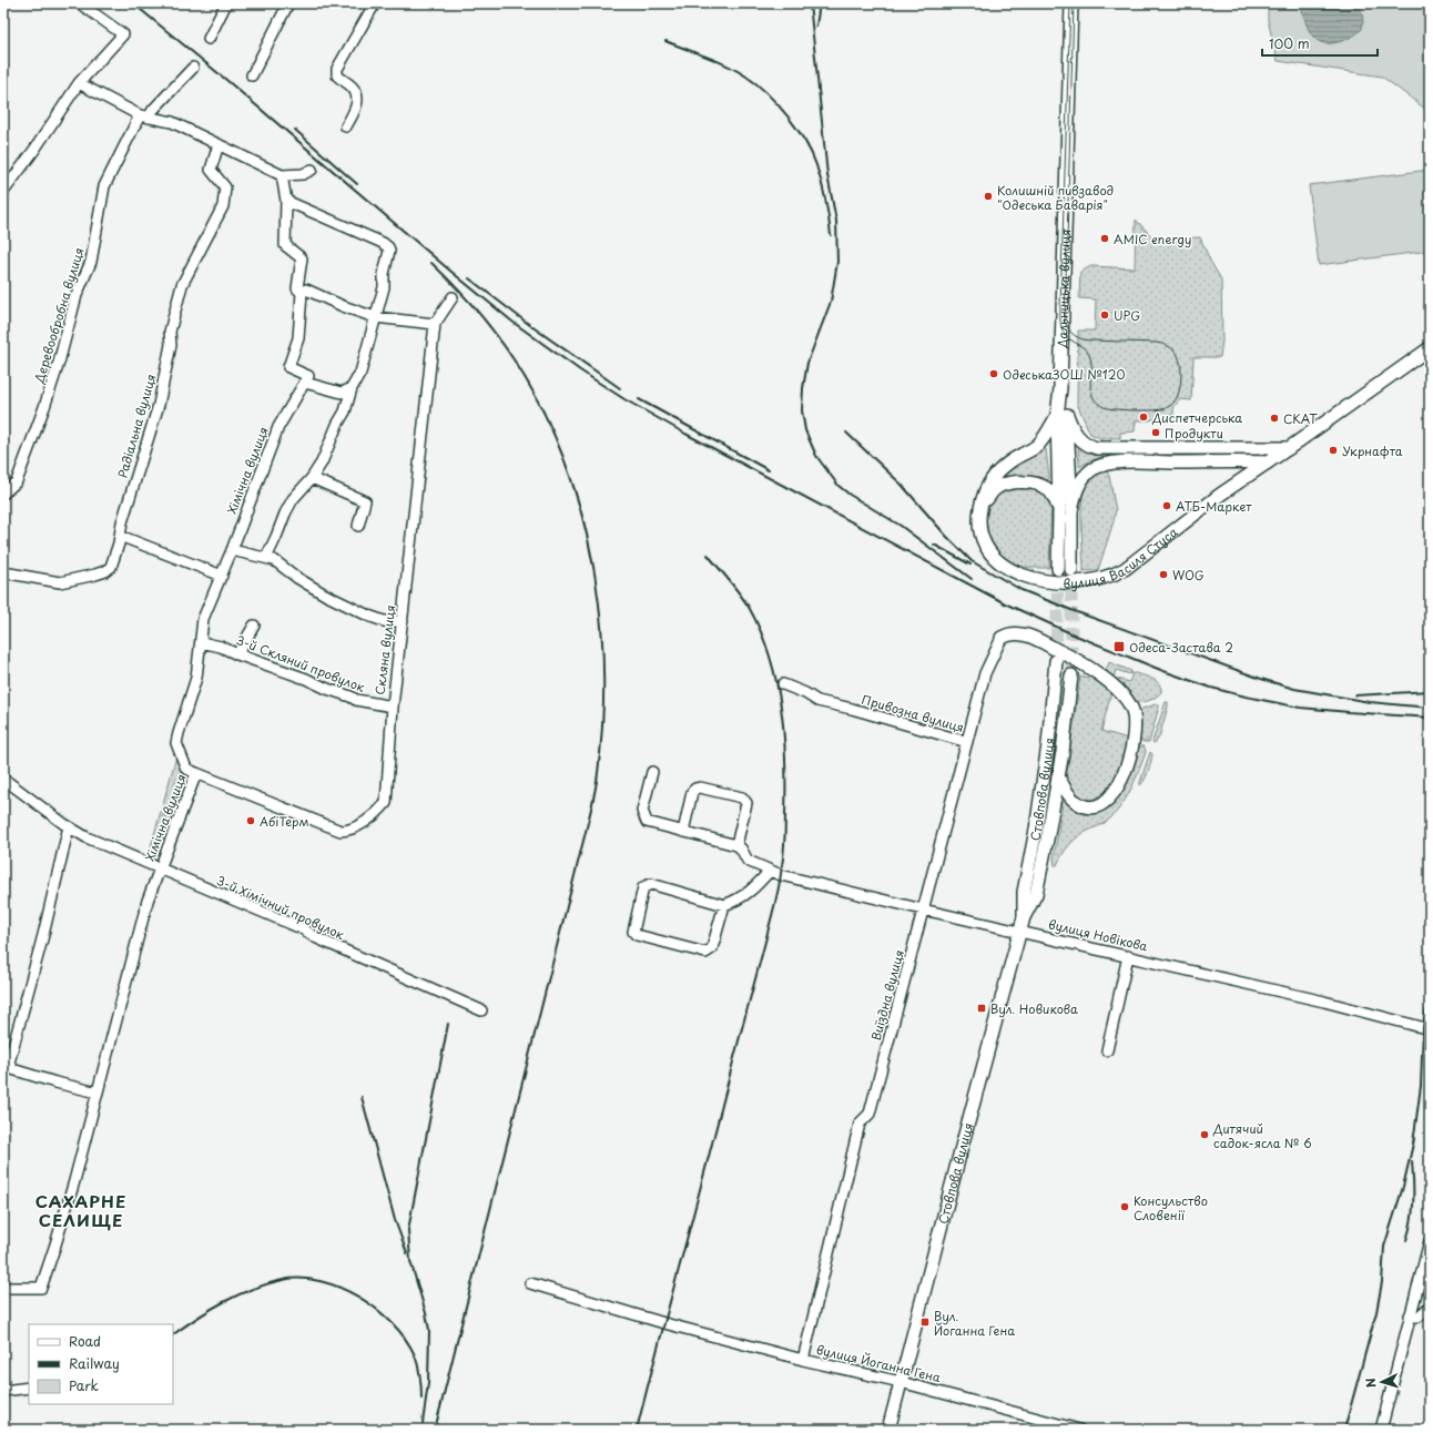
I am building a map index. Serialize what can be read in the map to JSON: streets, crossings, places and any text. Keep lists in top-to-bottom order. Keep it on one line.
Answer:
{"streets":{"main road":["Дальницька вулиця","вулиця Василя Стуса","Стовпова вулиця"],"street":["Деревообробна вулиця","Радіальна вулиця","Хімічна вулиця","Скляна вулиця","3-й Скляний провулок","Привозна вулиця","3-й Хімічний провулок","вулиця Новікова","Виїздна вулиця","вулиця Йоганна Гена"]},"crossings":[["Дальницька вулиця","вулиця Василя Стуса"],["Хімічна вулиця","Скляна вулиця"],["Хімічна вулиця","3-й Скляний провулок"],["Хімічна вулиця","3-й Хімічний провулок"],["Скляна вулиця","3-й Скляний провулок"],["Привозна вулиця","Виїздна вулиця"],["Стовпова вулиця","вулиця Новікова"],["Стовпова вулиця","вулиця Йоганна Гена"],["вулиця Новікова","Виїздна вулиця"],["Виїздна вулиця","вулиця Йоганна Гена"]],"districts":["САХАРНЕ СЕЛИЩЕ"],"places":{"other":["Колишній пивзавод \"Одеська Баварія\"","AMIC energy","UPG","ОдеськаЗОШ №120","Диспетчерська","СКАТ","Продукти","Укрнафта","АТБ-Маркет","WOG","АбіТерм","Дитячий садок-ясла № 6","Консульство Словенії"],"transit":["Одеса-Застава 2","Вул. Новикова","Вул. Йоганна Гена"]},"legend":["Road","Railway","Park"],"scale_bar":"100 m","north":"left"}
